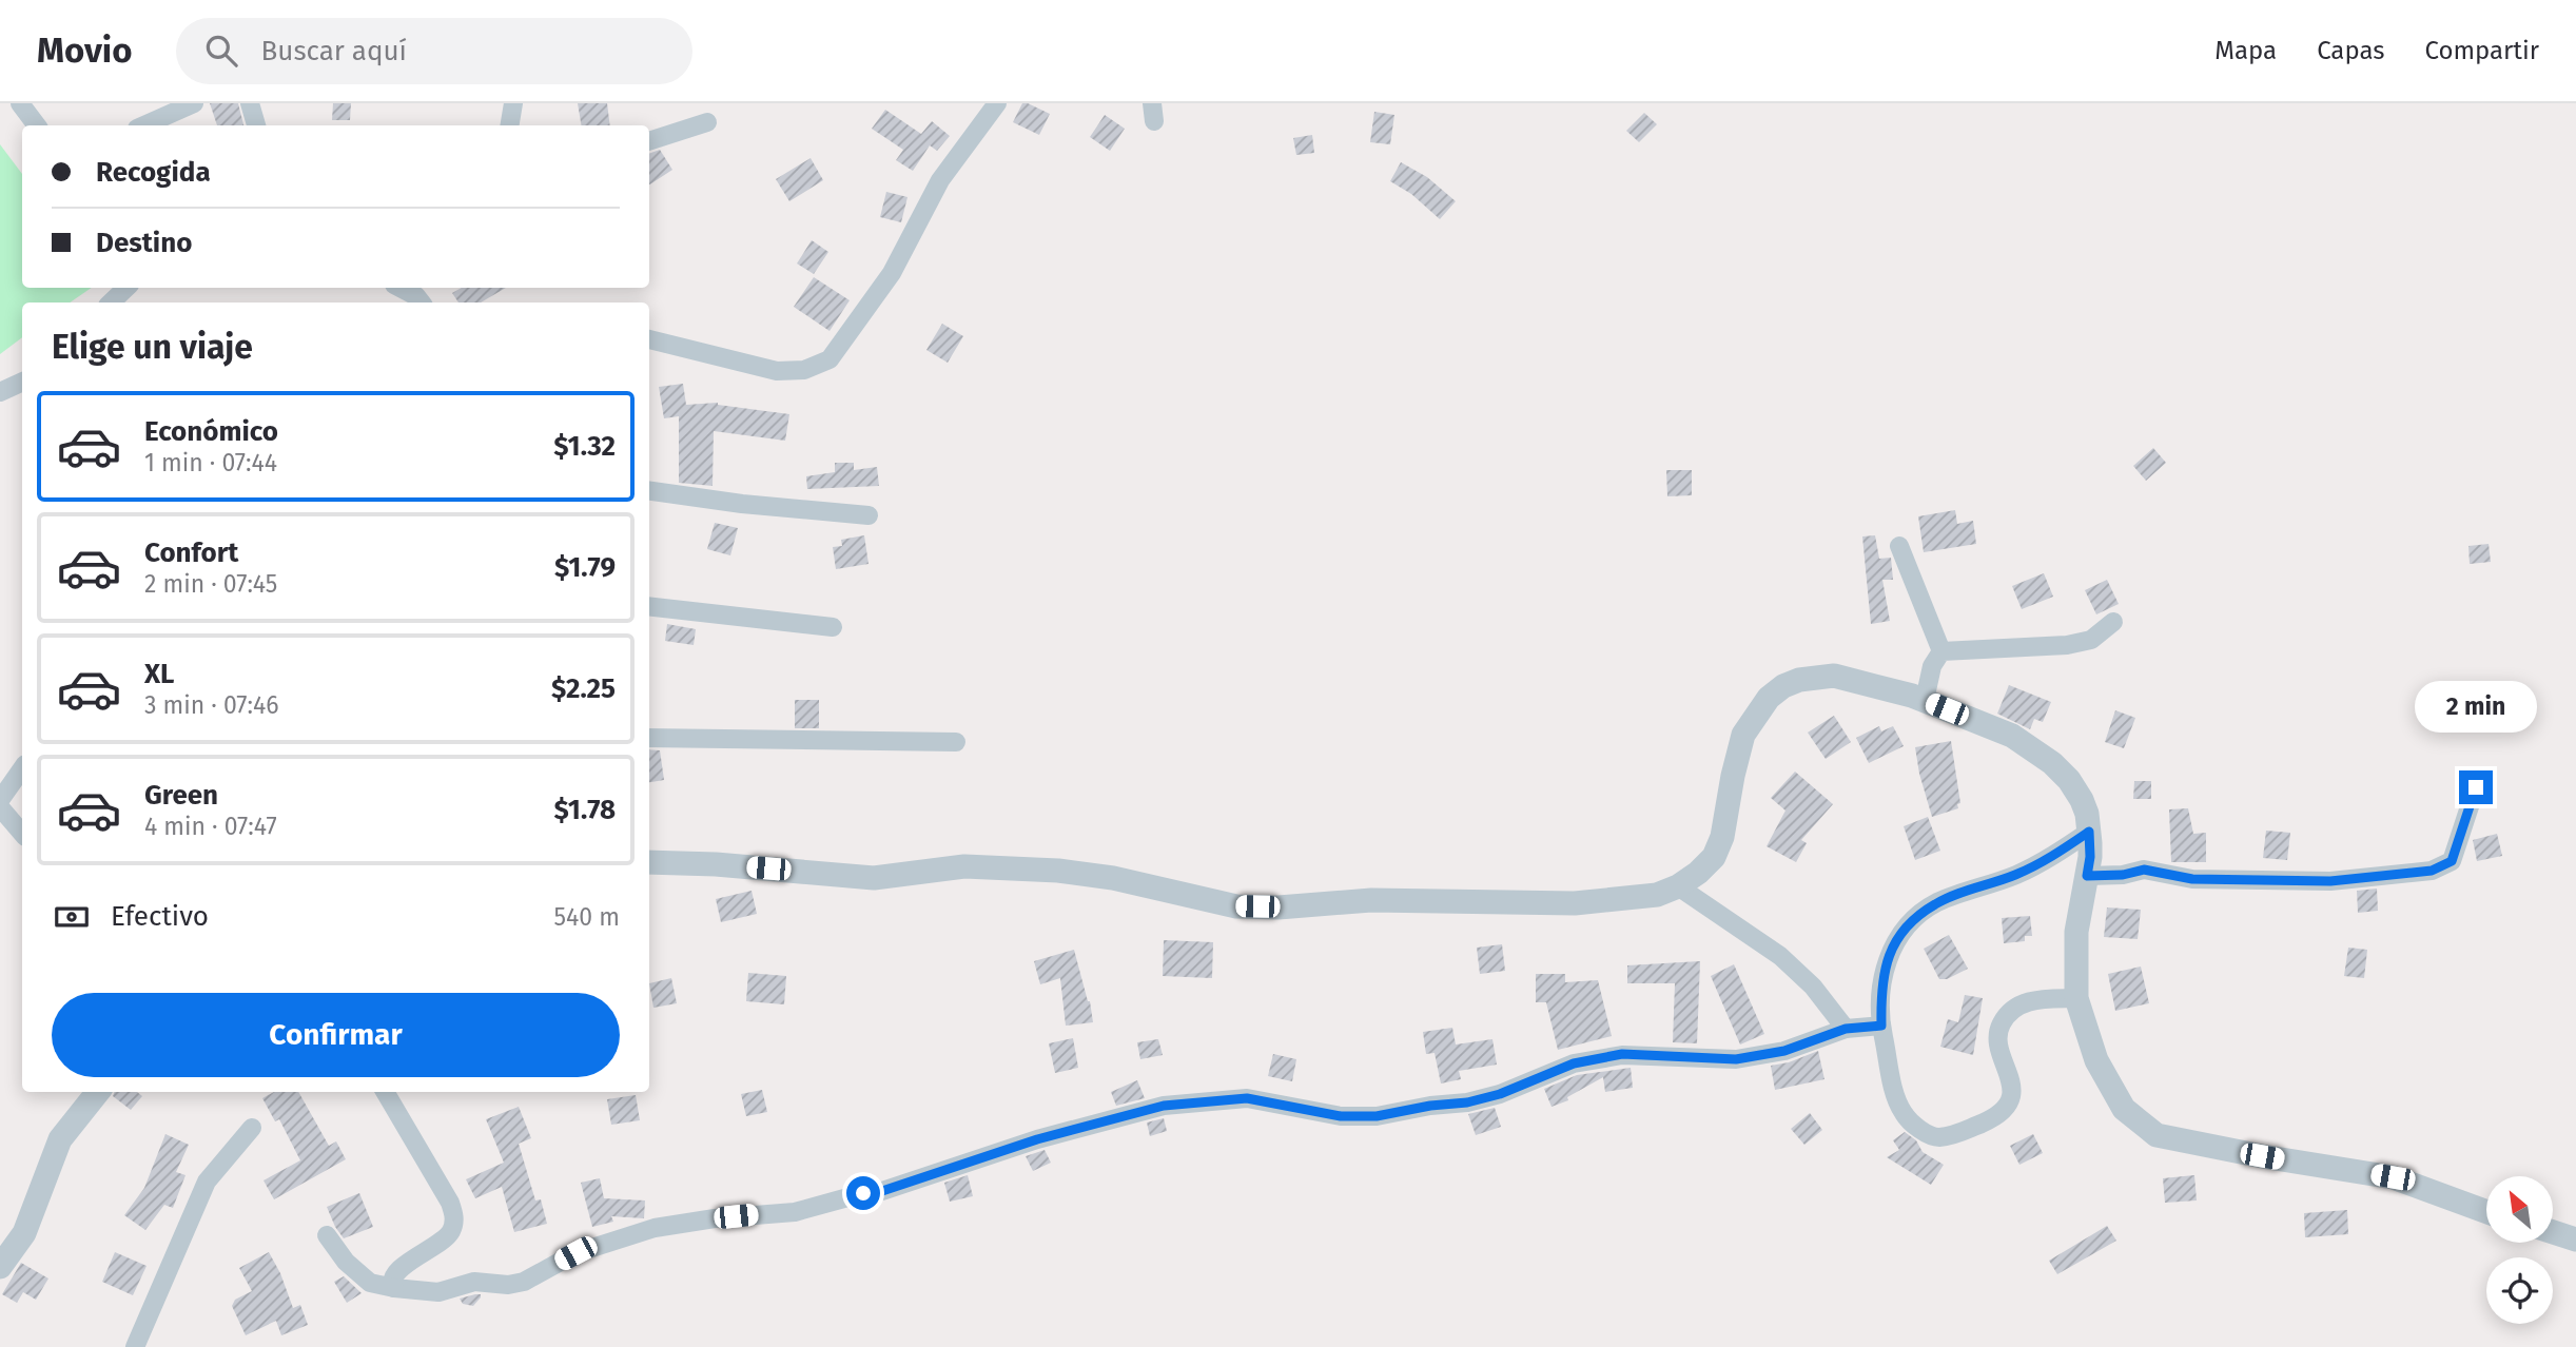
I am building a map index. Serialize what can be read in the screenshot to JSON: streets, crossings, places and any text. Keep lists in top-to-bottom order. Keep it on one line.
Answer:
{"north":"top left","page":{"header":"Movio","search":"Buscar aquí","nav":["Mapa","Capas","Compartir"],"banner":["Recogida","Destino"],"heading":"Elige un viaje","list":[{"name":"Económico","note":"1 min · 07:44","value":"$1.32"},{"name":"Confort","note":"2 min · 07:45","value":"$1.79"},{"name":"XL","note":"3 min · 07:46","value":"$2.25"},{"name":"Green","note":"4 min · 07:47","value":"$1.78"}],"bubble":"2 min","pay":["Efectivo","540 m"],"buttons":"Confirmar"}}
